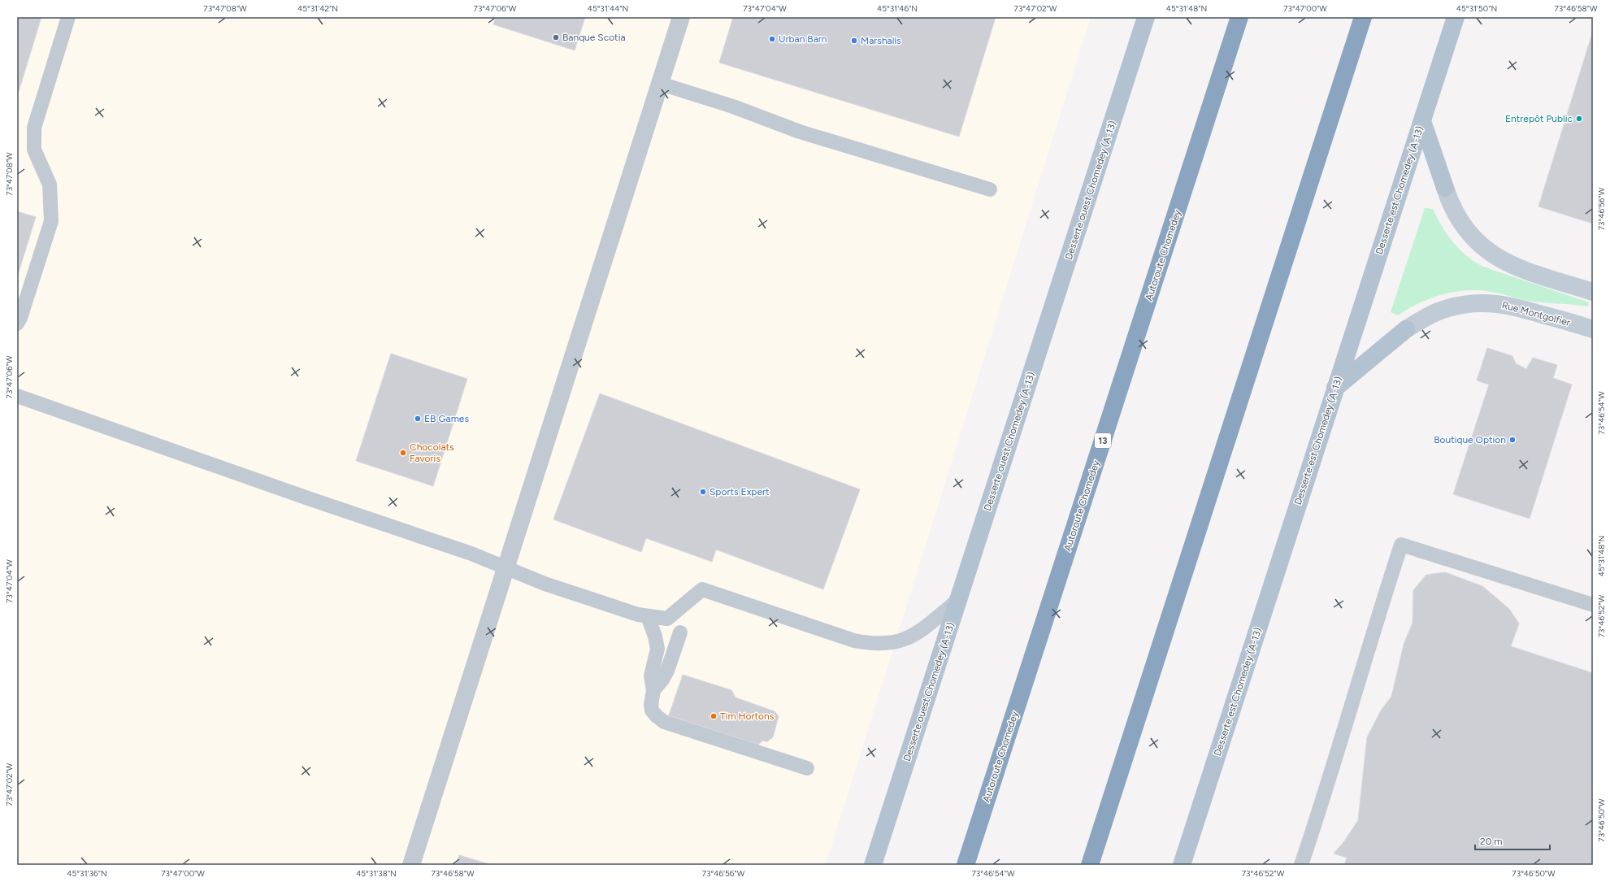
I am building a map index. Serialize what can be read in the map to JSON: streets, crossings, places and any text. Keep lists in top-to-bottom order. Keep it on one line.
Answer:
{"streets":{"highway":["Autoroute Chomedey","13"],"main road":["Desserte ouest Chomedey (A-13)","Desserte est Chomedey (A-13)"],"street":["Rue Montgolfier"]},"places":["Banque Scotia","Urban Barn","Marshalls","Entrepôt Public","EB Games","Boutique Option","Chocolats Favoris","Sports Expert","Tim Hortons"],"scale_bar":"20 m","coordinates":["73°47'08\"W","45°31'42\"N","73°47'06\"W","45°31'44\"N","73°47'04\"W","45°31'46\"N","73°47'02\"W","45°31'48\"N","73°47'00\"W","45°31'50\"N","73°46'58\"W","73°46'56\"W","73°46'54\"W","73°46'52\"W","73°46'50\"W","45°31'36\"N","45°31'38\"N"]}
